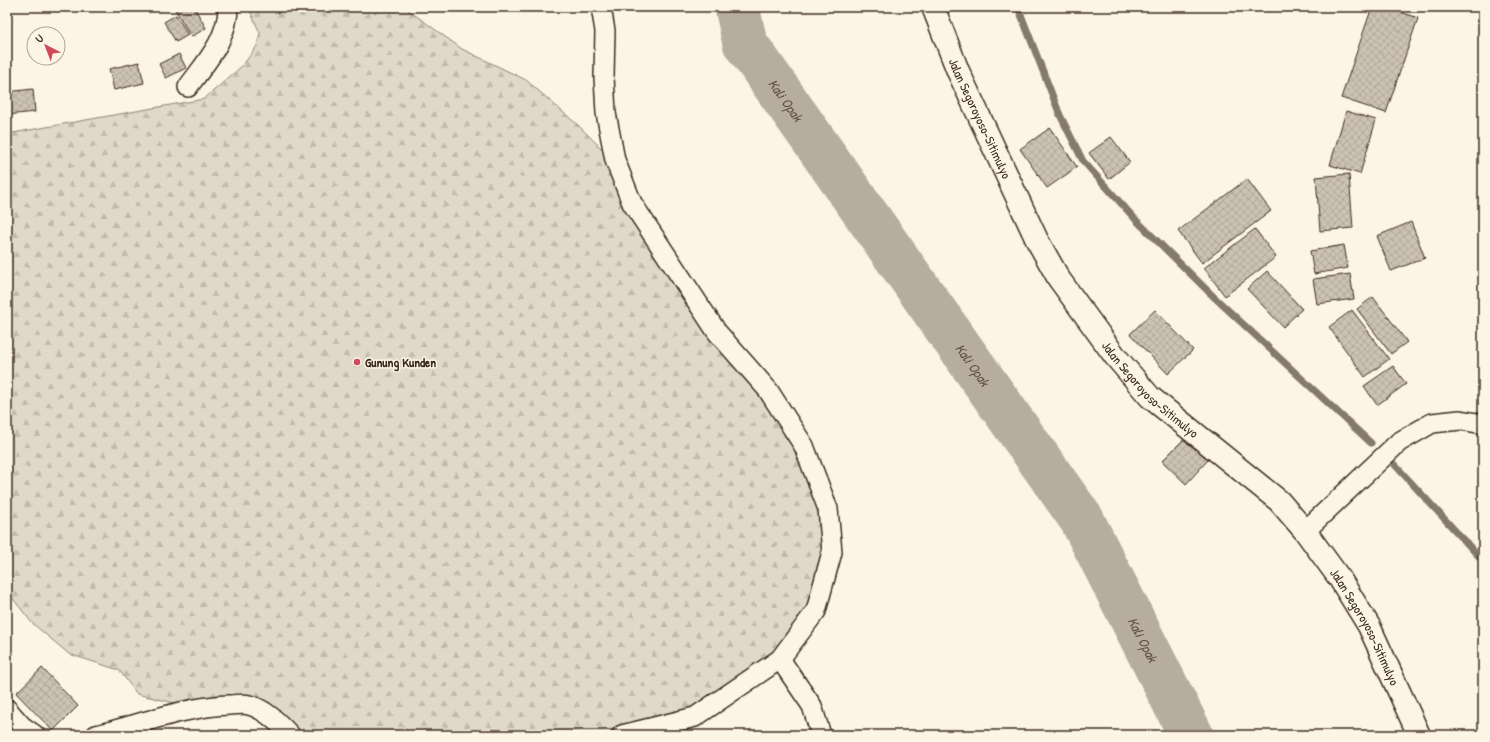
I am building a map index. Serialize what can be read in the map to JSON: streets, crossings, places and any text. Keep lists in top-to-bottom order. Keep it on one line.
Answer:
{"streets":{"main road":["Jalan Segoroyoso-Sitimulyo"]},"water":["Kali Opak"],"places":["Gunung Kunden"],"north":"top left"}
